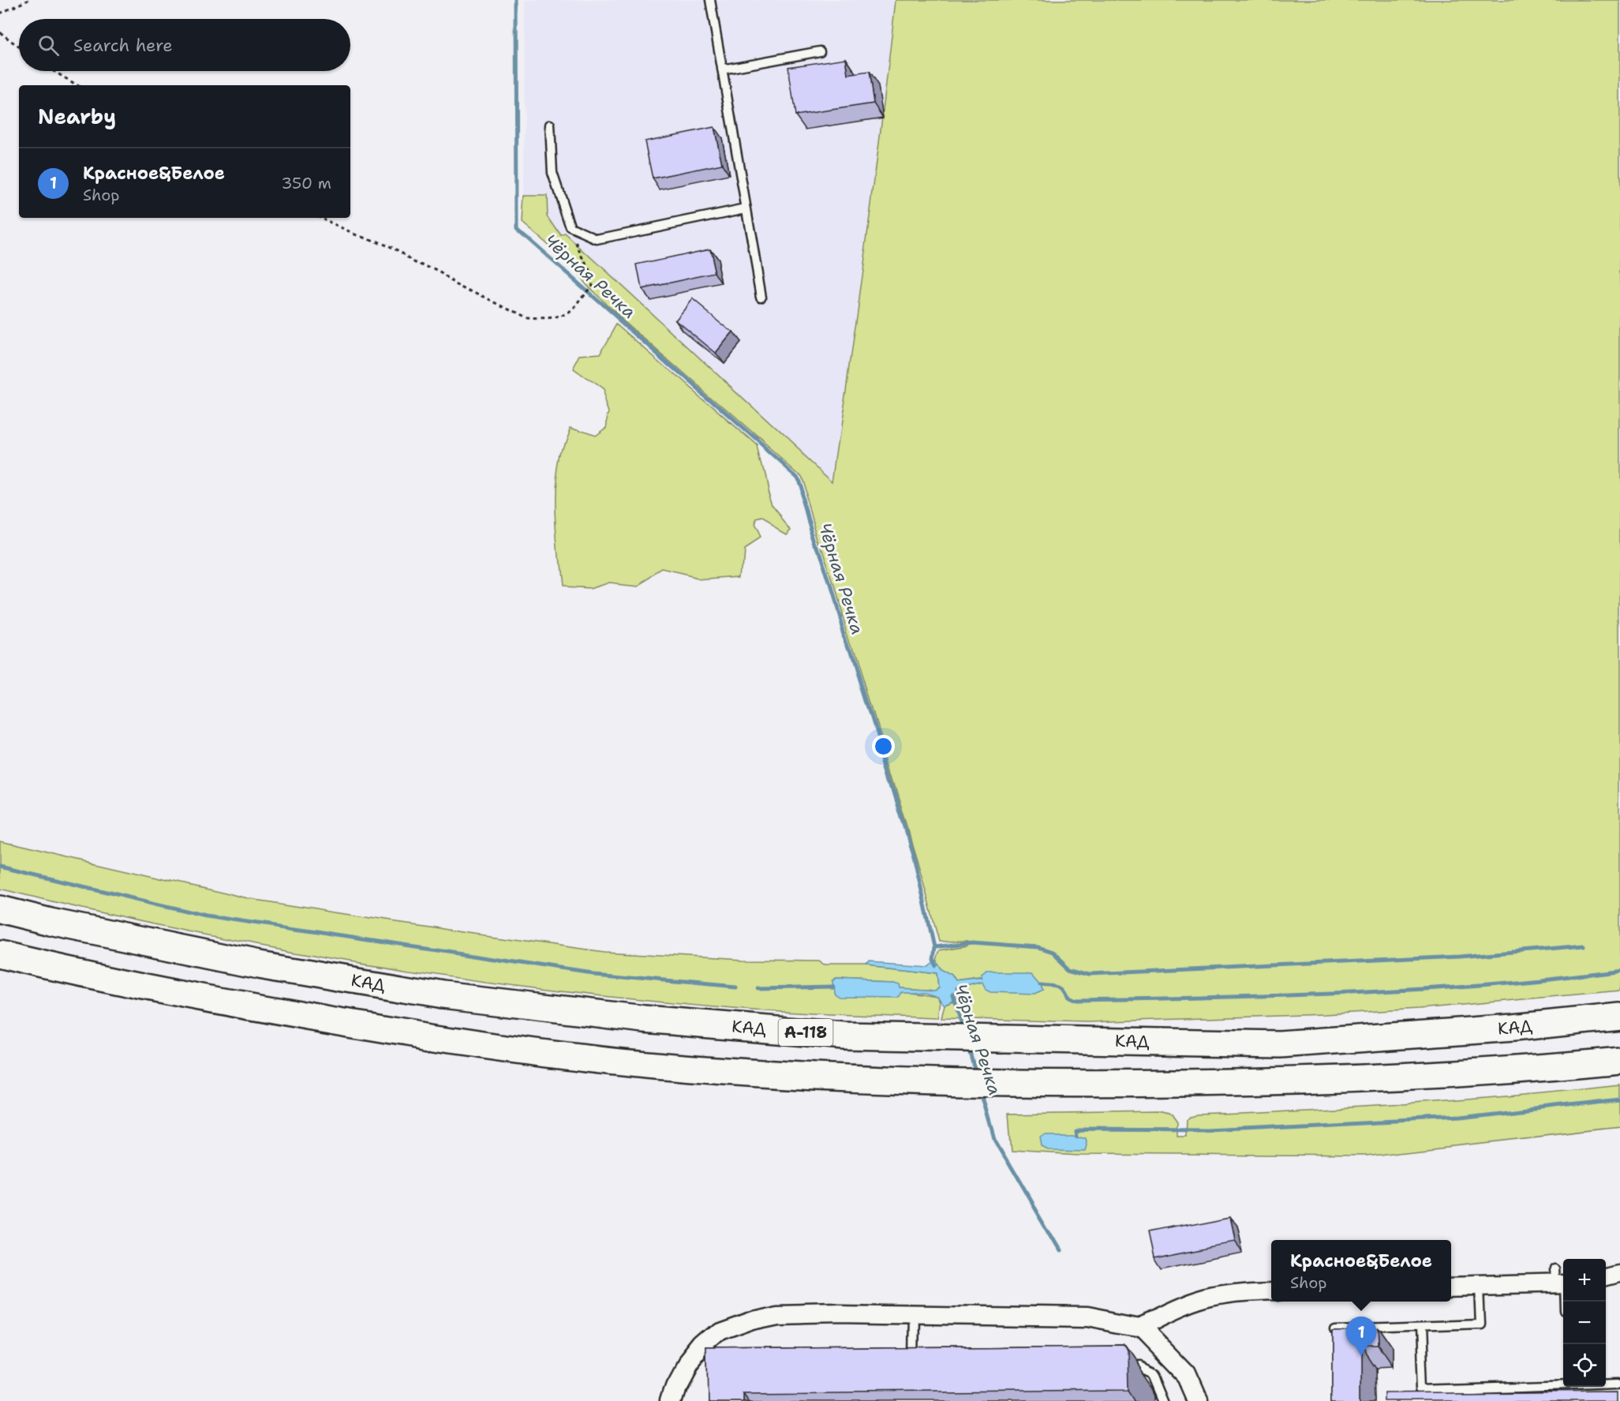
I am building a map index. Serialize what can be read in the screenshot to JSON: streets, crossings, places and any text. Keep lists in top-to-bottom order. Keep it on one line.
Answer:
{"streets":{"highway":["КАД","А-118"]},"water":["Чёрная Речка"],"page":{"search":"Search here","heading":"Nearby","list":[{"mark":"1","name":"Красное&Белое","note":"Shop","value":"350 m"}],"popup":["Красное&Белое","Shop"],"map_buttons":["+","−"],"pins":"1"}}
